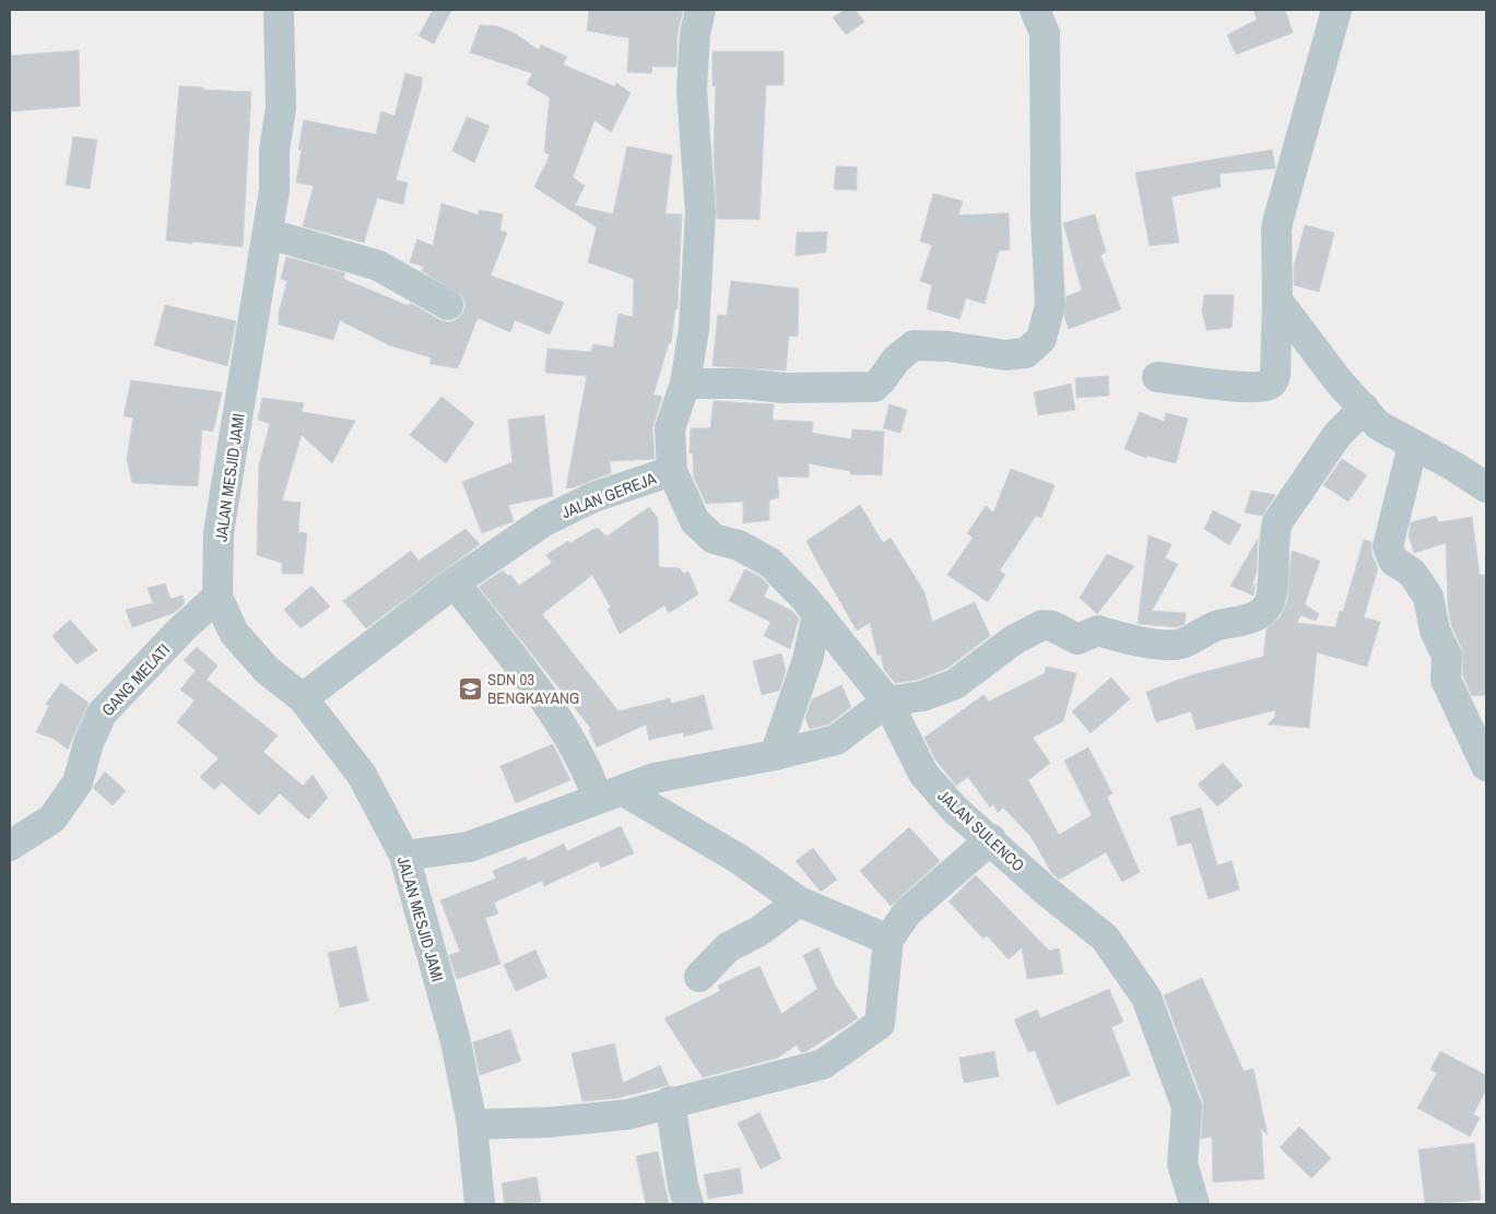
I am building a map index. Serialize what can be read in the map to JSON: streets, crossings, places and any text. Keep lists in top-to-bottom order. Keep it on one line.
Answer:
{"streets":{"street":["JALAN MESJID JAMI","JALAN GEREJA","GANG MELATI","JALAN SULENCO"]},"crossings":[["JALAN MESJID JAMI","JALAN GEREJA"],["JALAN MESJID JAMI","GANG MELATI"],["JALAN GEREJA","JALAN SULENCO"]],"places":{"school or university":["SDN 03 BENGKAYANG"]}}
